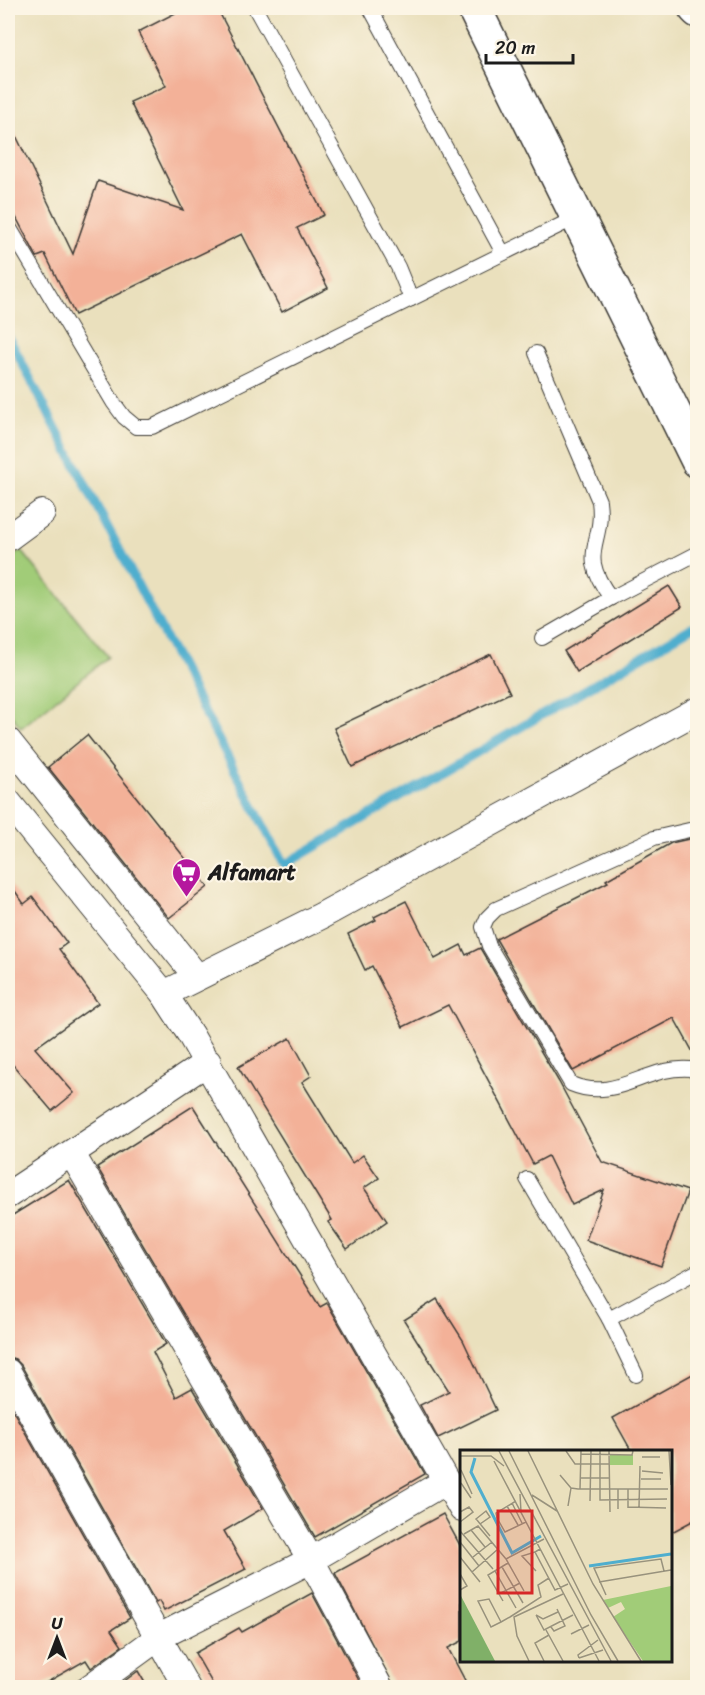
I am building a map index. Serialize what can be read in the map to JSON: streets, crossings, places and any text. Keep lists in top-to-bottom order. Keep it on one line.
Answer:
{"places":{"supermarket":["Alfamart"]},"scale_bar":"20 m","north":"top"}
